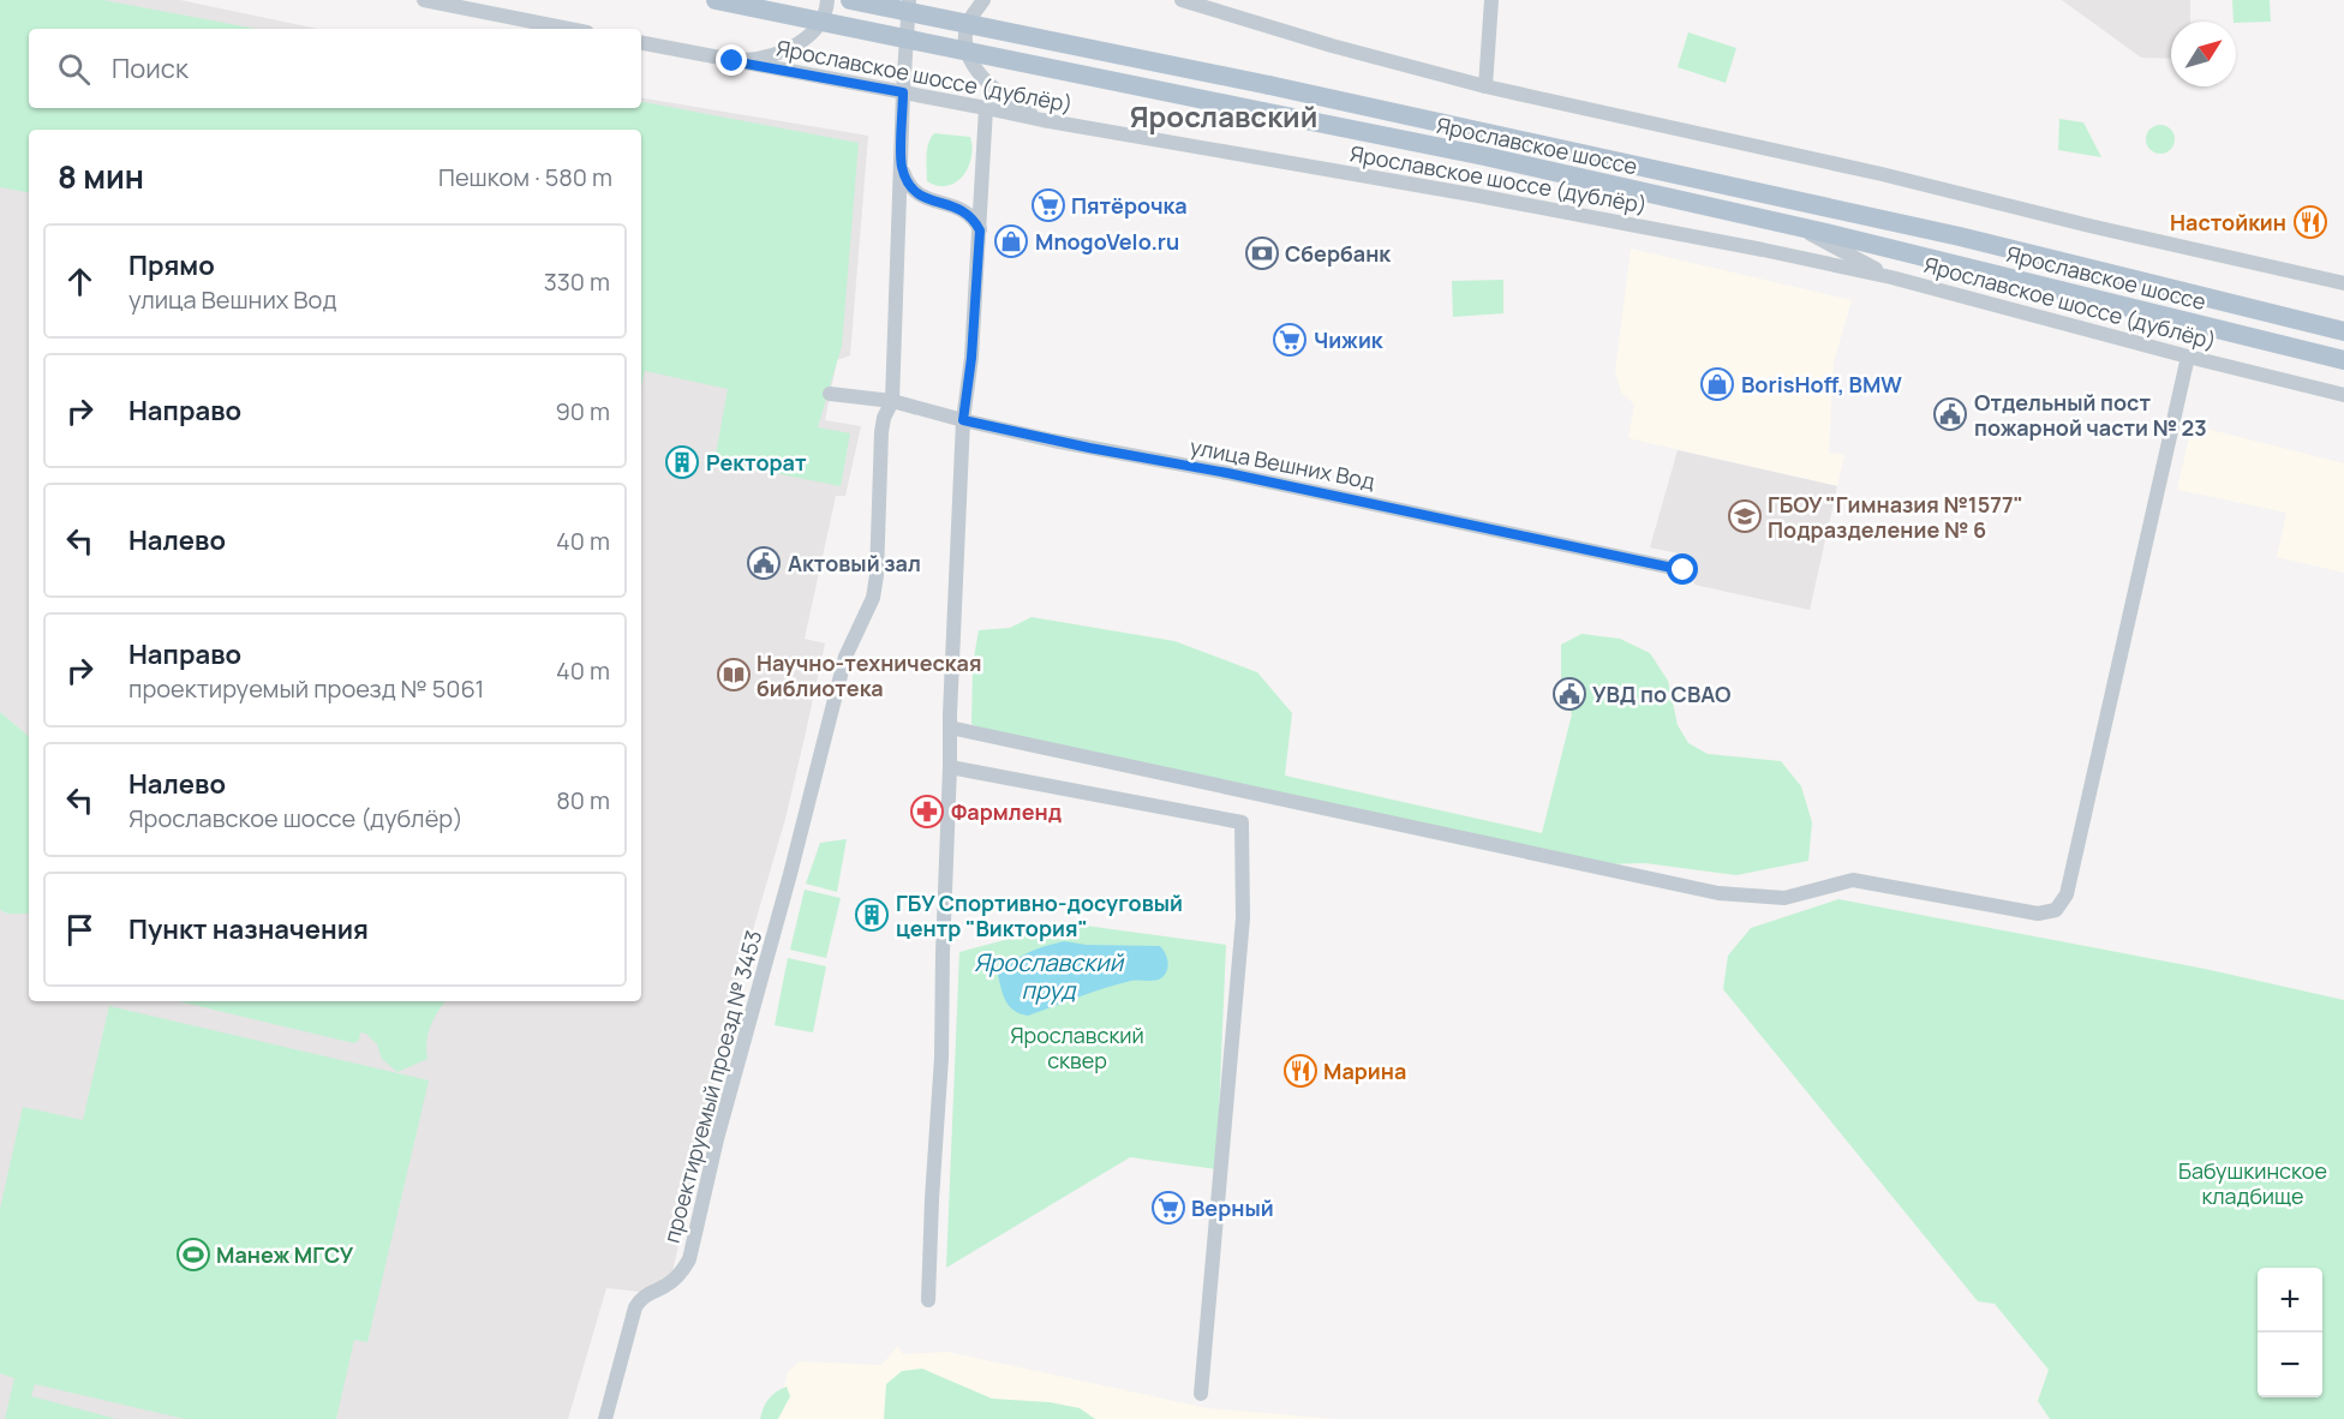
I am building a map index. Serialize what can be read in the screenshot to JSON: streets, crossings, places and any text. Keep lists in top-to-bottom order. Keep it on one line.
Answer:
{"streets":{"main road":["Ярославское шоссе"],"street":["Ярославское шоссе (дублёр)","улица Вешних Вод","проектируемый проезд № 3453"]},"crossings":[["Ярославское шоссе (дублёр)","проектируемый проезд № 3453"],["улица Вешних Вод","проектируемый проезд № 3453"]],"districts":["Ярославский"],"water":["Ярославский пруд"],"parks":["Ярославский сквер","Бабушкинское кладбище"],"places":{"supermarket":["Пятёрочка","Чижик","Верный"],"restaurant":["Настойкин","Марина"],"shop":["MnogoVelo.ru","BorisHoff, BMW"],"bank":["Сбербанк"],"public building":["Отдельный пост пожарной части № 23","Актовый зал","УВД по СВАО"],"building":["Ректорат","ГБУ Спортивно-досуговый центр \"Виктория\""],"school or university":["ГБОУ \"Гимназия №1577\" Подразделение № 6"],"library":["Научно-техническая библиотека"],"pharmacy":["Фармленд"],"sports":["Манеж МГСУ"]},"north":"top right","page":{"search":"Поиск","heading":["8 мин","Пешком · 580 m"],"list":[["Прямо","улица Вешних Вод","330 m"],["Направо","90 m"],["Налево","40 m"],["Направо","проектируемый проезд № 5061","40 m"],["Налево","Ярославское шоссе (дублёр)","80 m"],"Пункт назначения"],"map_buttons":["+","−"]}}
